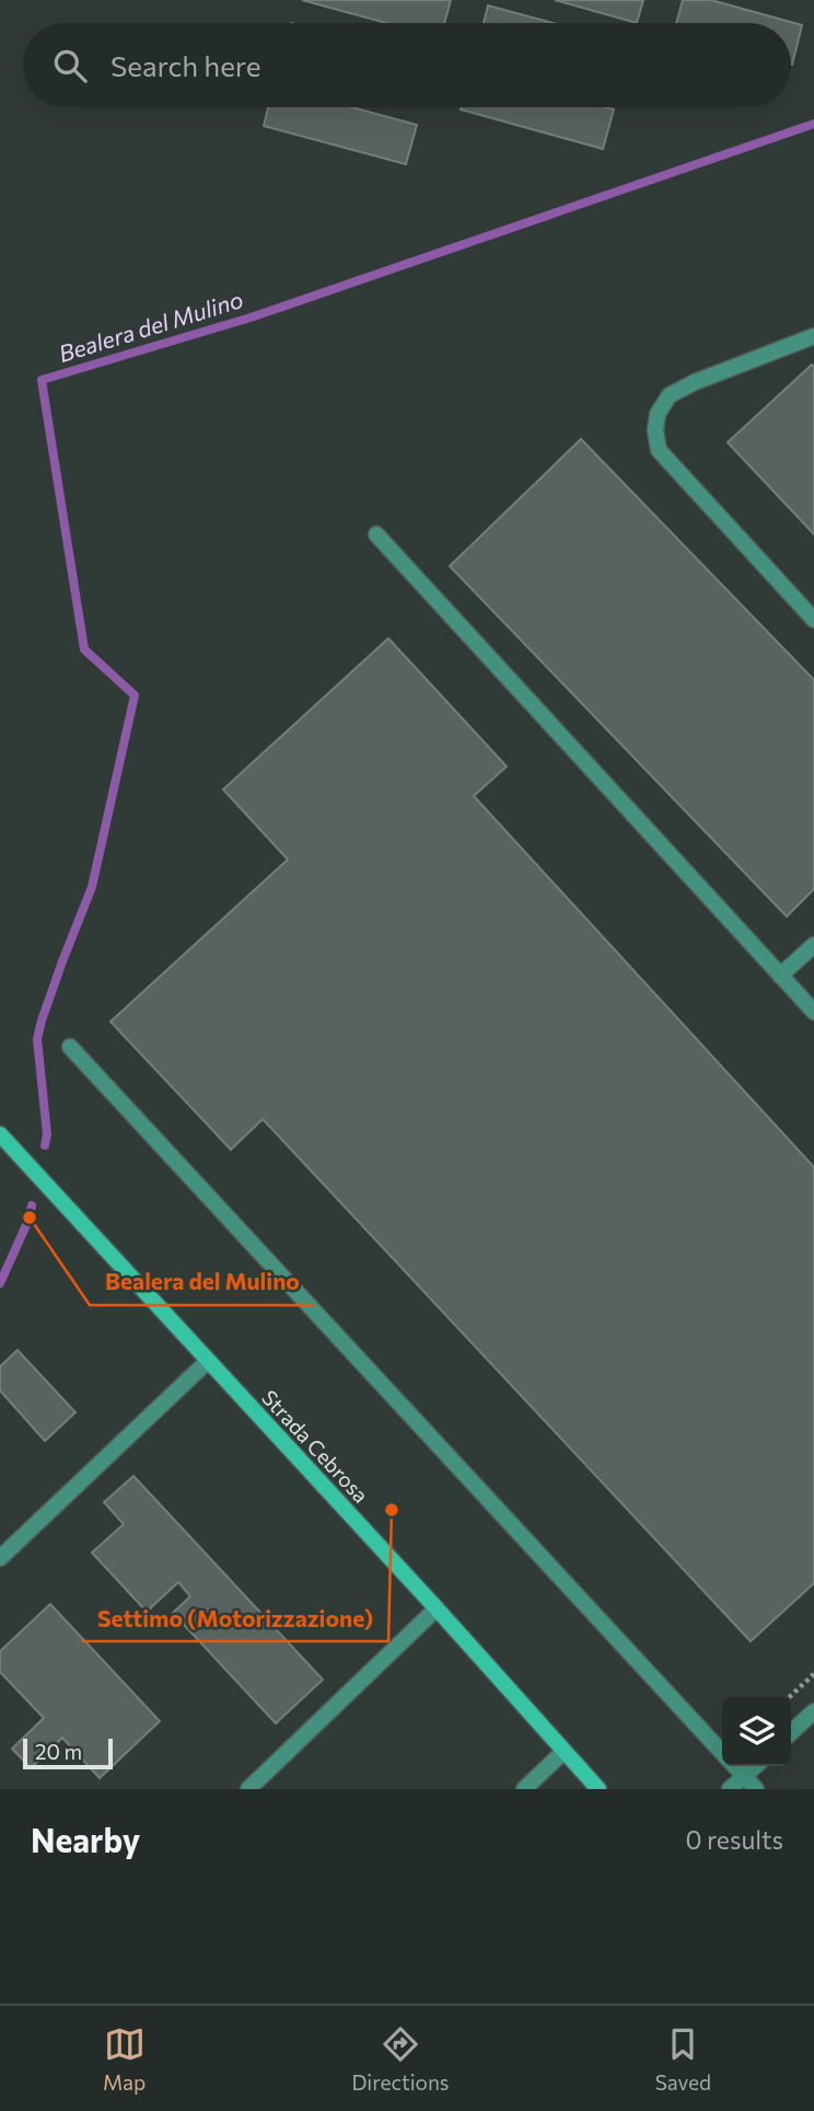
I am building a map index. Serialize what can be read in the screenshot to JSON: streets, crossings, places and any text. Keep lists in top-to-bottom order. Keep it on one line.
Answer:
{"streets":{"main road":["Strada Cebrosa"]},"water":["Bealera del Mulino"],"places":["Bealera del Mulino","Settimo (Motorizzazione)"],"scale_bar":"20 m","page":{"search":"Search here","scale":"20 m","heading":["Nearby","0 results"],"nav":["Map","Directions","Saved"]}}
